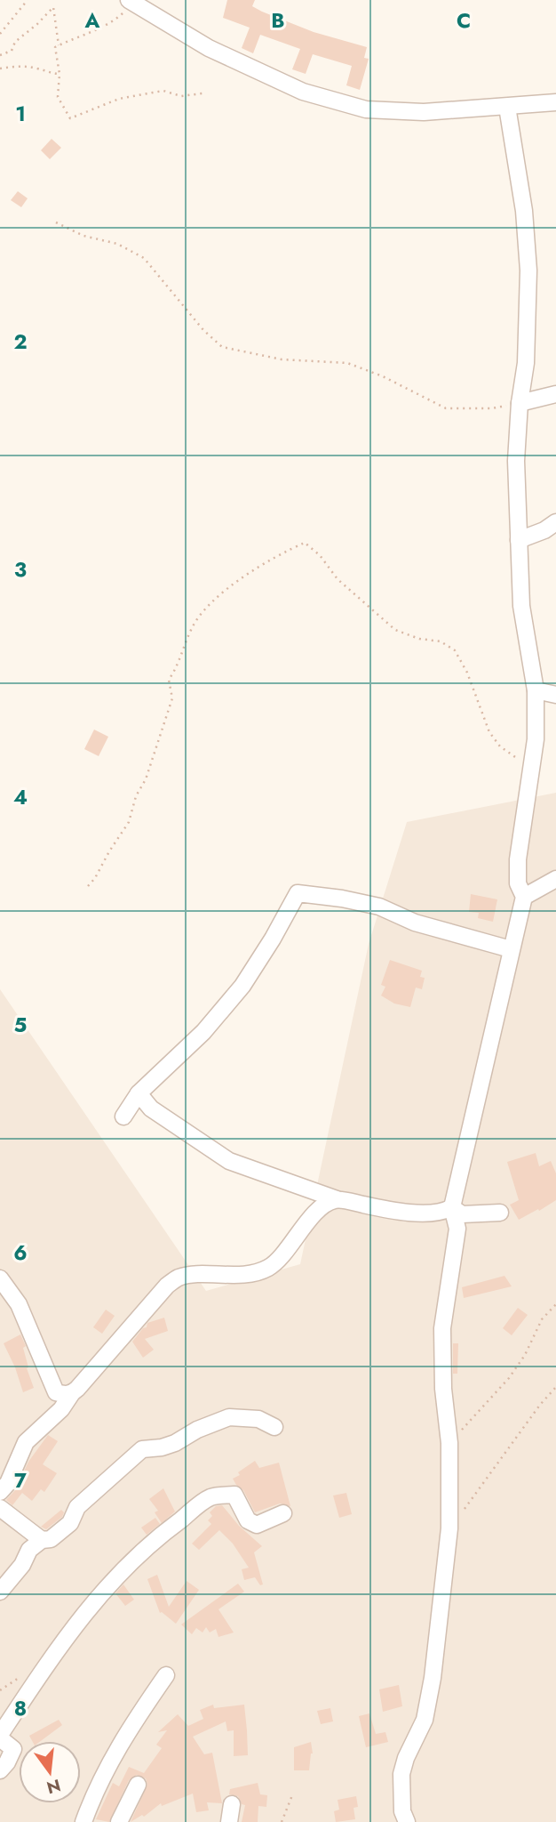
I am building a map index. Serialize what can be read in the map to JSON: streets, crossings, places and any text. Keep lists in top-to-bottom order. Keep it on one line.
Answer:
{"north":"bottom","grid":{"columns":["A","B","C"],"rows":["1","2","3","4","5","6","7","8"]}}
